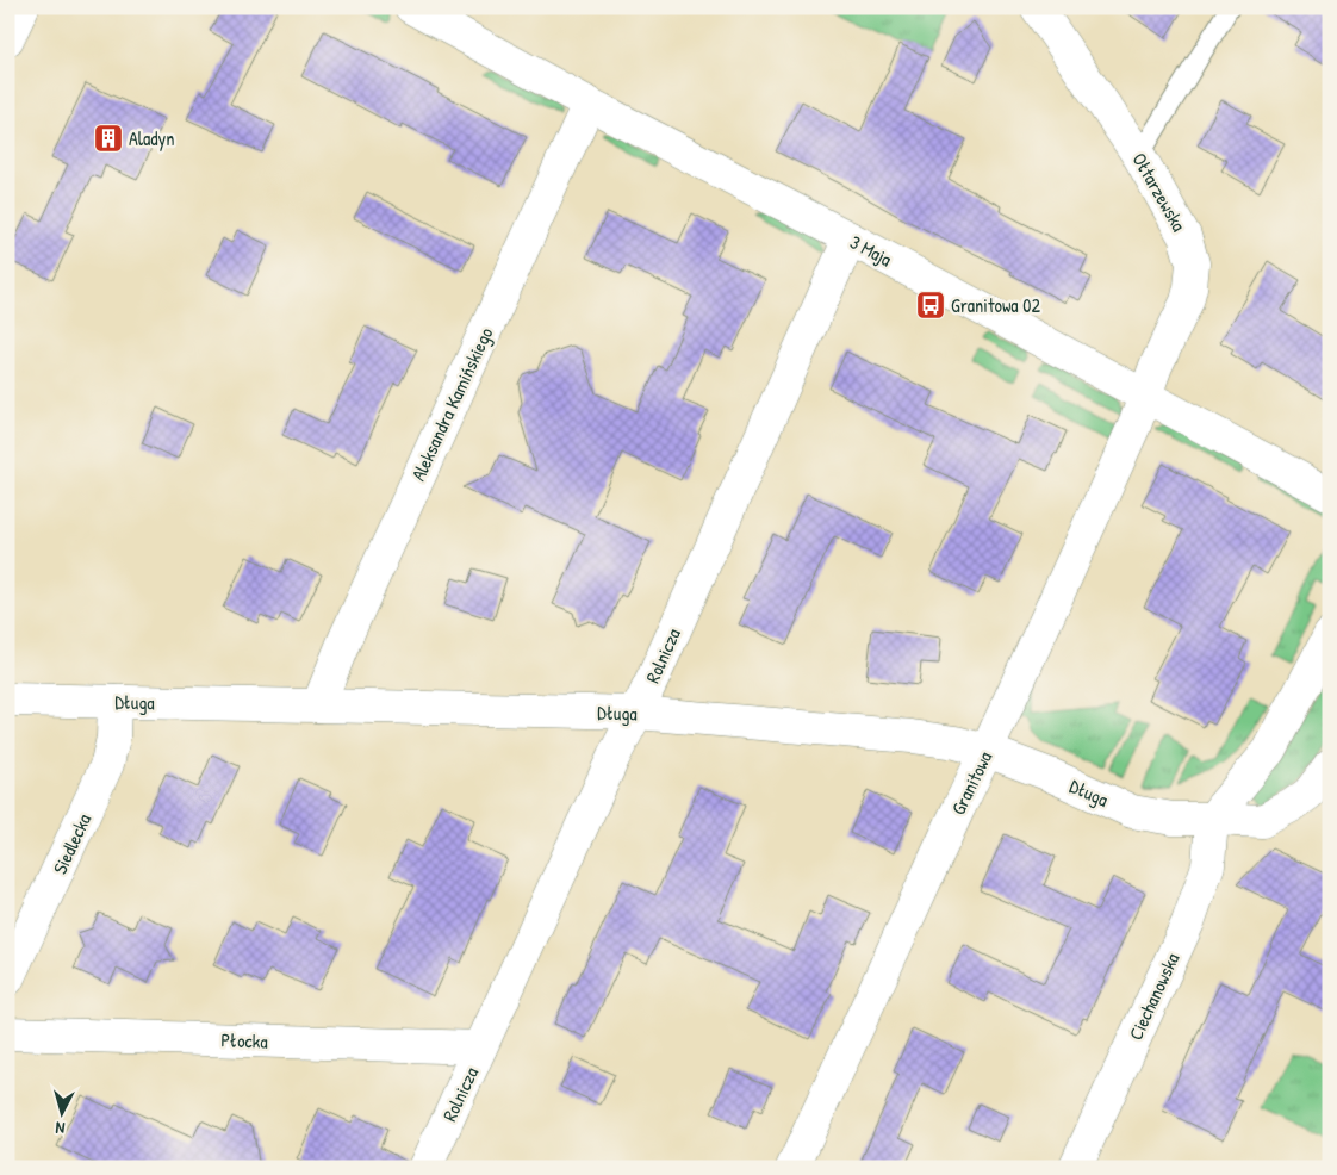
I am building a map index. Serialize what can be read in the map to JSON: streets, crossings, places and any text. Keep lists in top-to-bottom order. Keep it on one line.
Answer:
{"streets":{"street":["Ołtarzewska","3 Maja","Aleksandra Kamińskiego","Rolnicza","Długa","Granitowa","Siedlecka","Ciechanowska","Płocka"]},"crossings":[["Ołtarzewska","3 Maja"],["Ołtarzewska","Granitowa"],["3 Maja","Aleksandra Kamińskiego"],["3 Maja","Rolnicza"],["3 Maja","Granitowa"],["Aleksandra Kamińskiego","Długa"],["Rolnicza","Długa"],["Rolnicza","Płocka"],["Długa","Granitowa"],["Długa","Siedlecka"],["Długa","Ciechanowska"]],"places":{"building":["Aladyn"],"bus stop":["Granitowa 02"]},"north":"bottom"}
